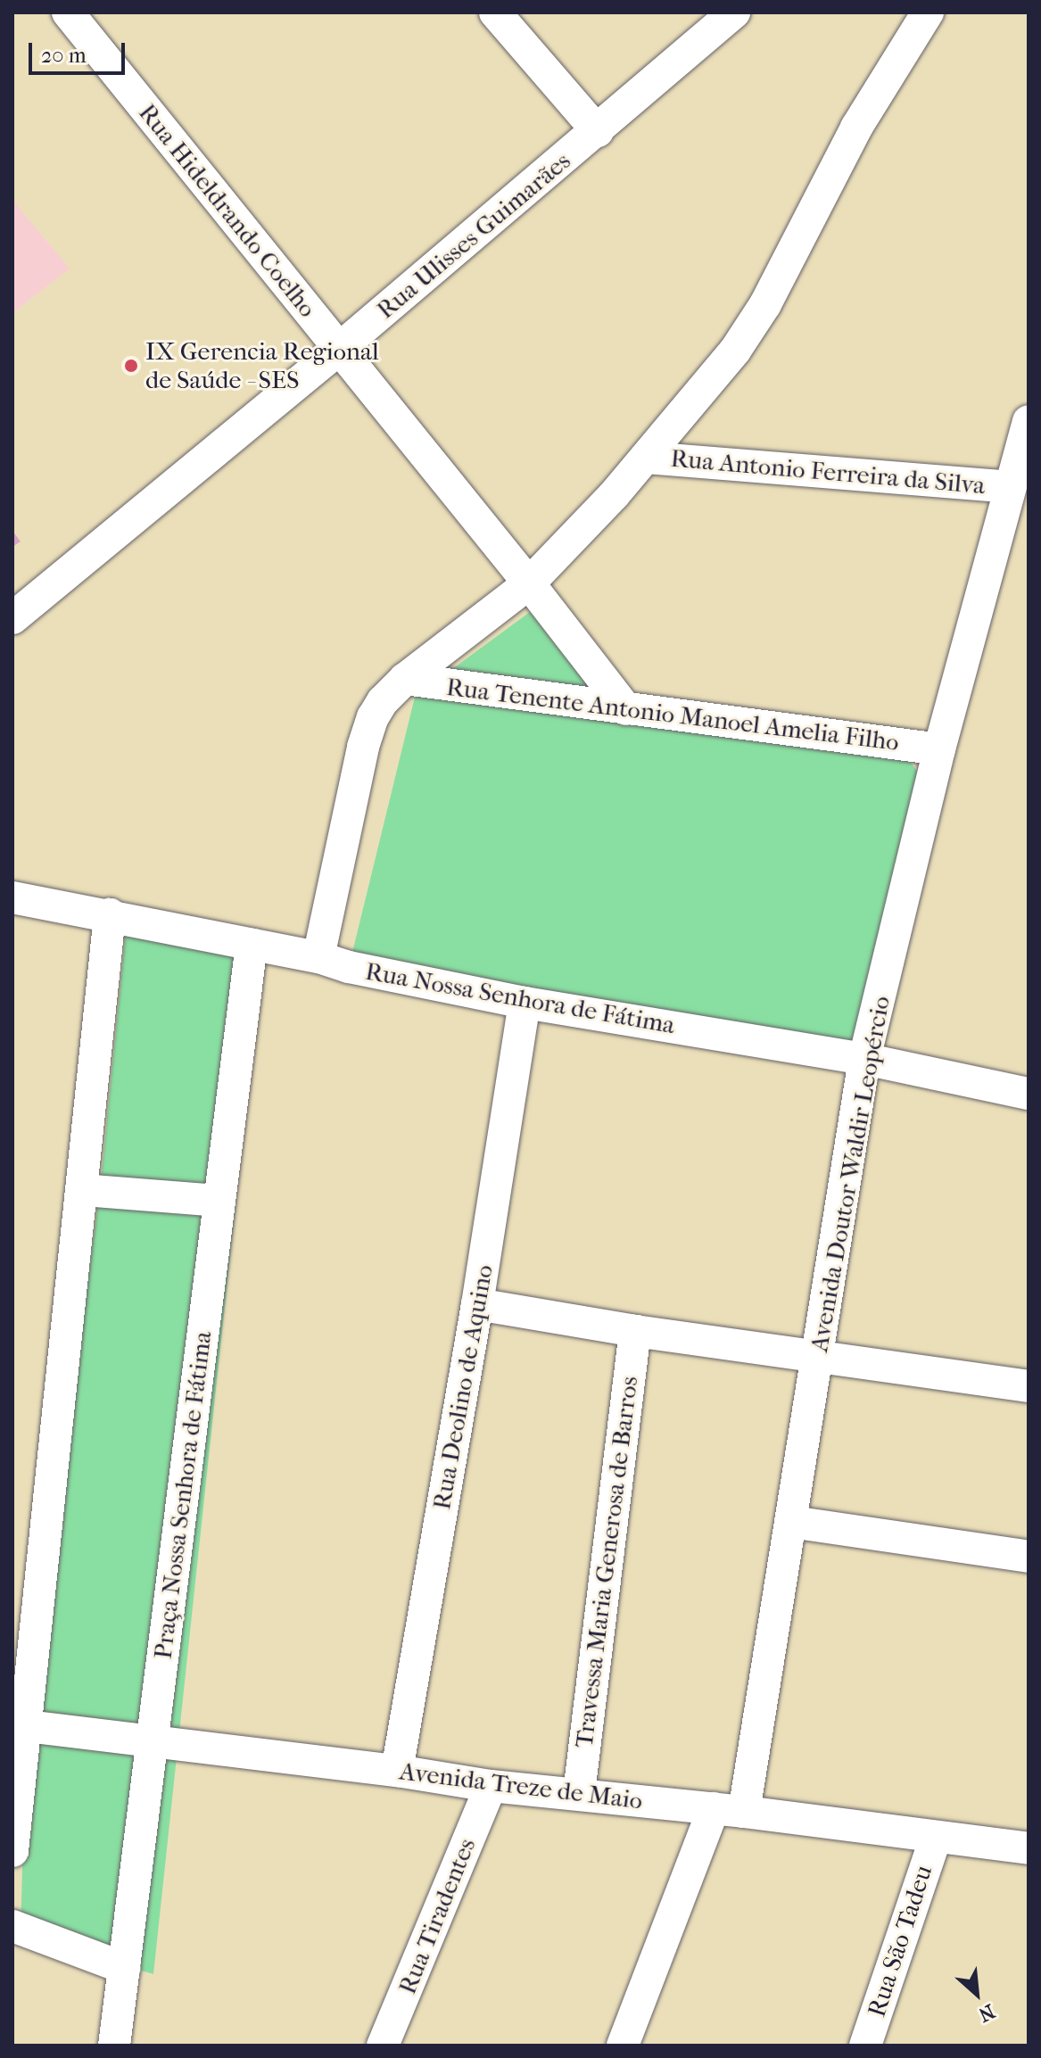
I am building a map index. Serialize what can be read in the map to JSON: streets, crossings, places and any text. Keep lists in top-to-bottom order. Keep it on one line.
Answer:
{"streets":{"street":["Rua Hideldrando Coelho","Rua Ulisses Guimarães","Rua Antonio Ferreira da Silva","Rua Tenente Antonio Manoel Amelia Filho","Rua Nossa Senhora de Fátima","Avenida Doutor Waldir Leopércio","Rua Deolino de Aquino","Praça Nossa Senhora de Fátima","Travessa Maria Generosa de Barros","Avenida Treze de Maio","Rua Tiradentes","Rua São Tadeu"]},"crossings":[["Rua Hideldrando Coelho","Rua Ulisses Guimarães"],["Rua Hideldrando Coelho","Rua Tenente Antonio Manoel Amelia Filho"],["Rua Antonio Ferreira da Silva","Avenida Doutor Waldir Leopércio"],["Rua Tenente Antonio Manoel Amelia Filho","Avenida Doutor Waldir Leopércio"],["Rua Nossa Senhora de Fátima","Avenida Doutor Waldir Leopércio"],["Rua Nossa Senhora de Fátima","Rua Deolino de Aquino"],["Rua Nossa Senhora de Fátima","Praça Nossa Senhora de Fátima"],["Avenida Doutor Waldir Leopércio","Avenida Treze de Maio"],["Rua Deolino de Aquino","Avenida Treze de Maio"],["Praça Nossa Senhora de Fátima","Avenida Treze de Maio"],["Travessa Maria Generosa de Barros","Avenida Treze de Maio"],["Avenida Treze de Maio","Rua Tiradentes"],["Avenida Treze de Maio","Rua São Tadeu"]],"places":["IX Gerencia Regional de Saúde - SES"],"scale_bar":"20 m","north":"bottom right"}
